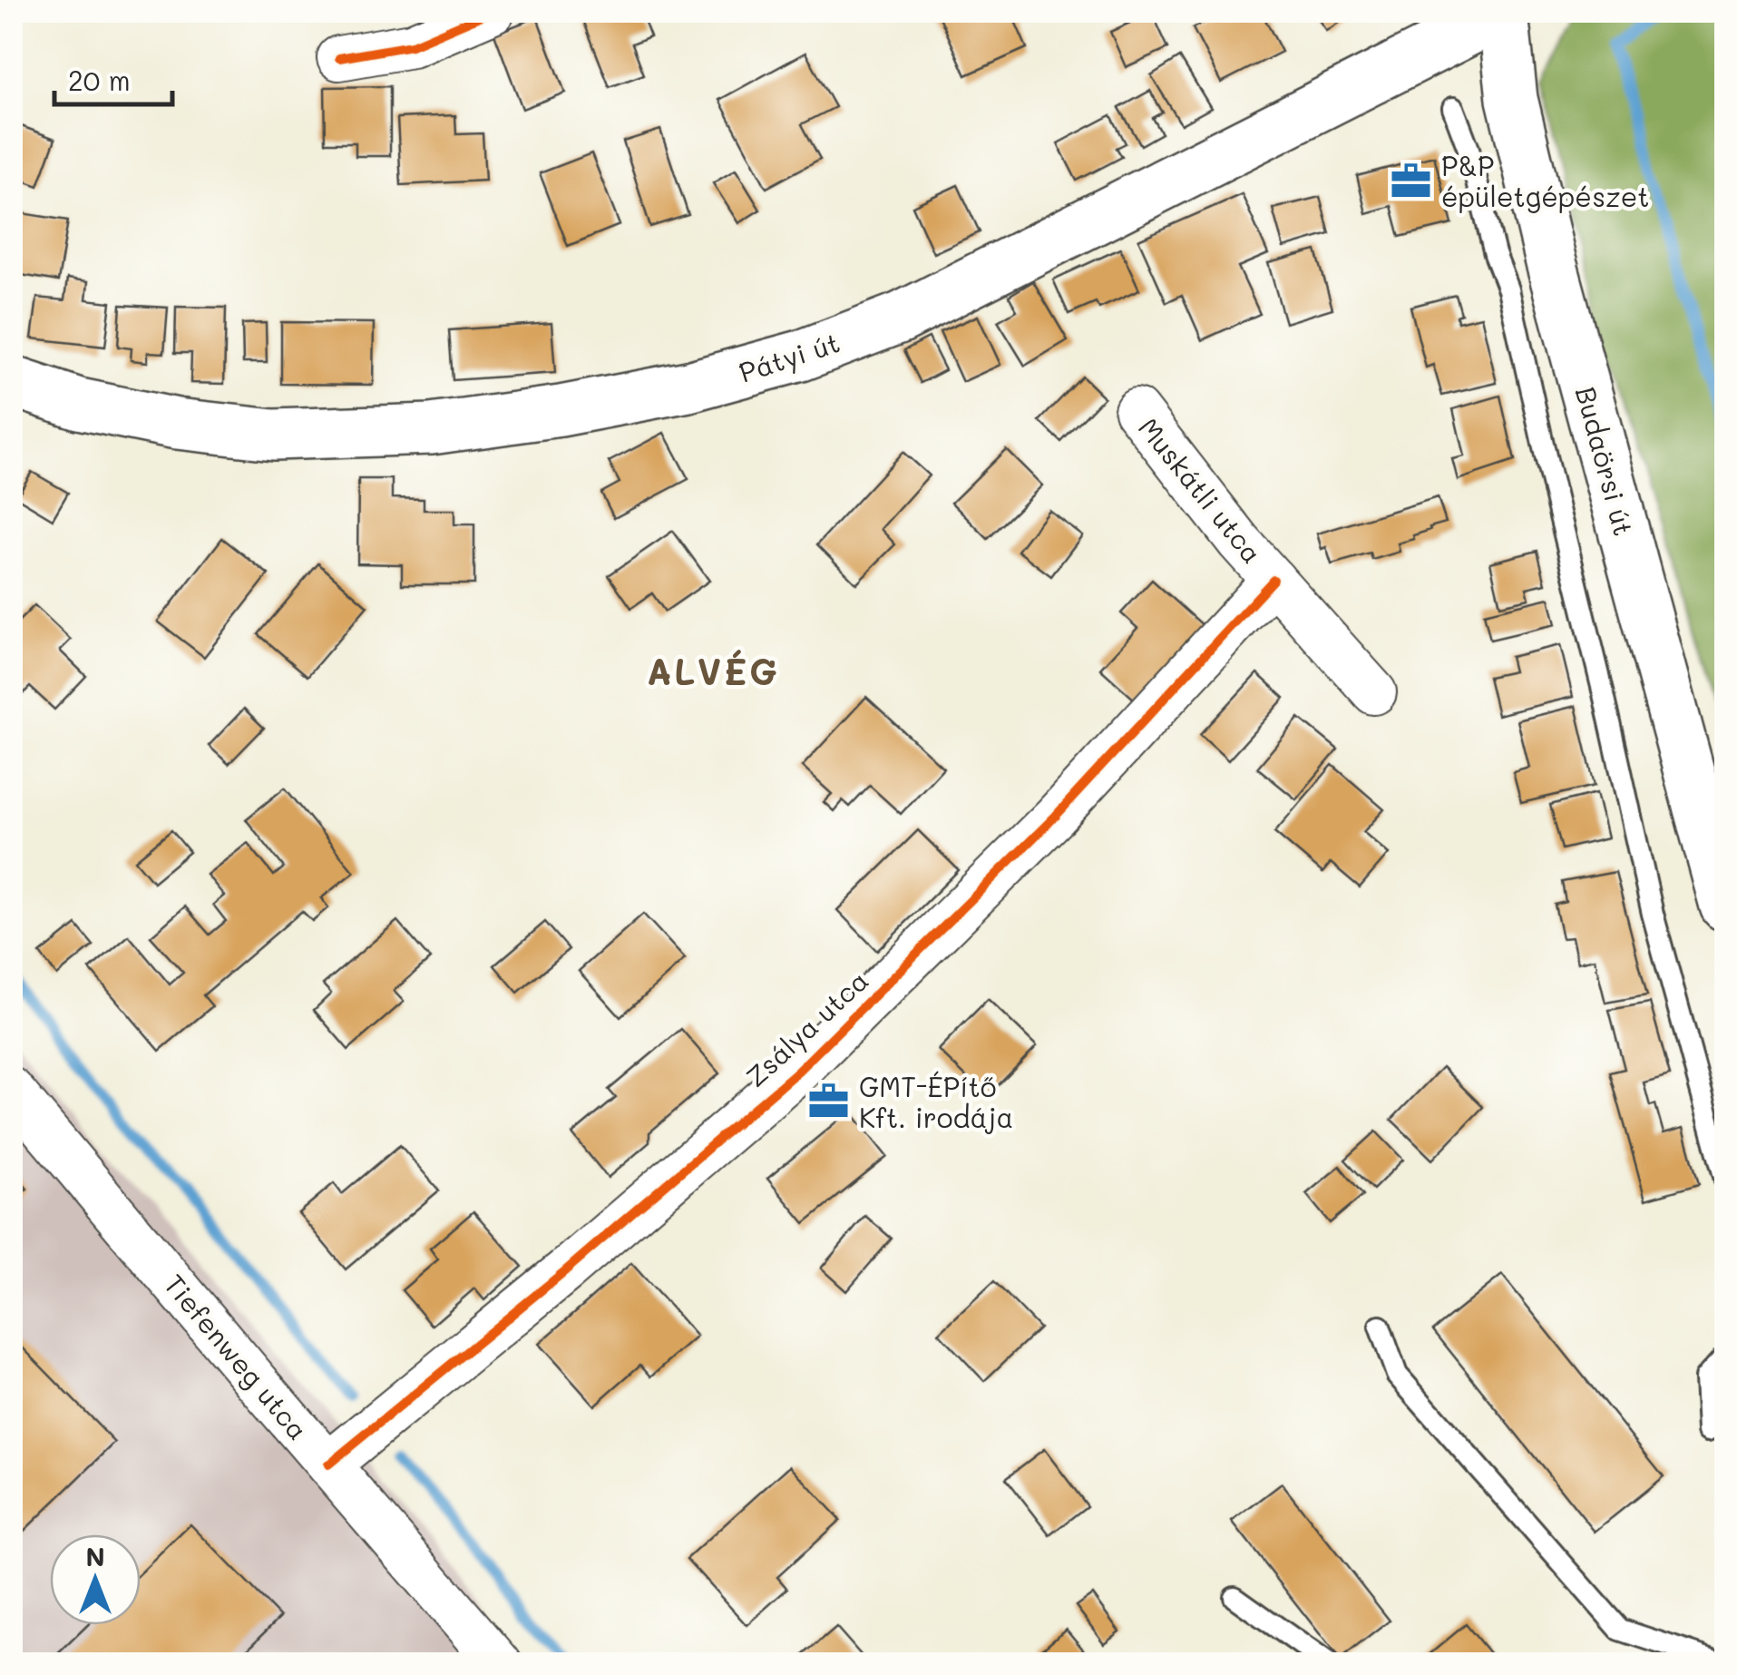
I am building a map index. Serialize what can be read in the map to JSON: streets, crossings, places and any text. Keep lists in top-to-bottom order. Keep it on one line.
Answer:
{"streets":{"main road":["Pátyi út","Budaörsi út"],"street":["Muskátli utca","Zsálya utca","Tiefenweg utca"]},"crossings":[["Pátyi út","Budaörsi út"],["Muskátli utca","Zsálya utca"],["Zsálya utca","Tiefenweg utca"]],"districts":["ALVÉG"],"places":{"office":["P&P épületgépészet","GMT-ÉPítő Kft. irodája"]},"scale_bar":"20 m","north":"top"}
